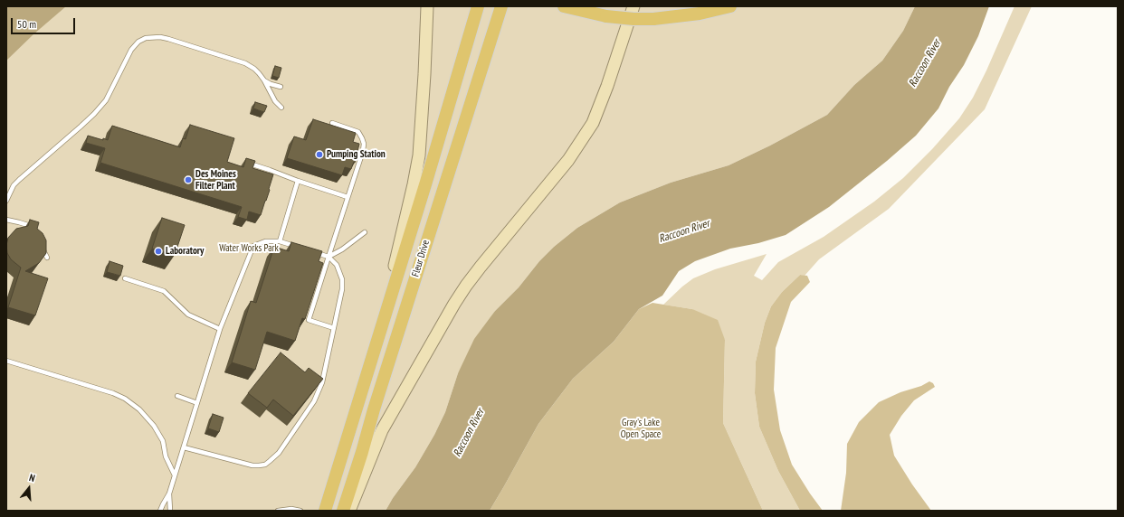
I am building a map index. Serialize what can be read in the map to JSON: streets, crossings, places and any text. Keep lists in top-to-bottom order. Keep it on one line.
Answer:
{"streets":{"main road":["Fleur Drive"]},"water":["Raccoon River"],"parks":["Water Works Park","Gray's Lake Open Space"],"places":["Pumping Station","Des Moines Filter Plant","Laboratory"],"scale_bar":"50 m","north":"top"}
